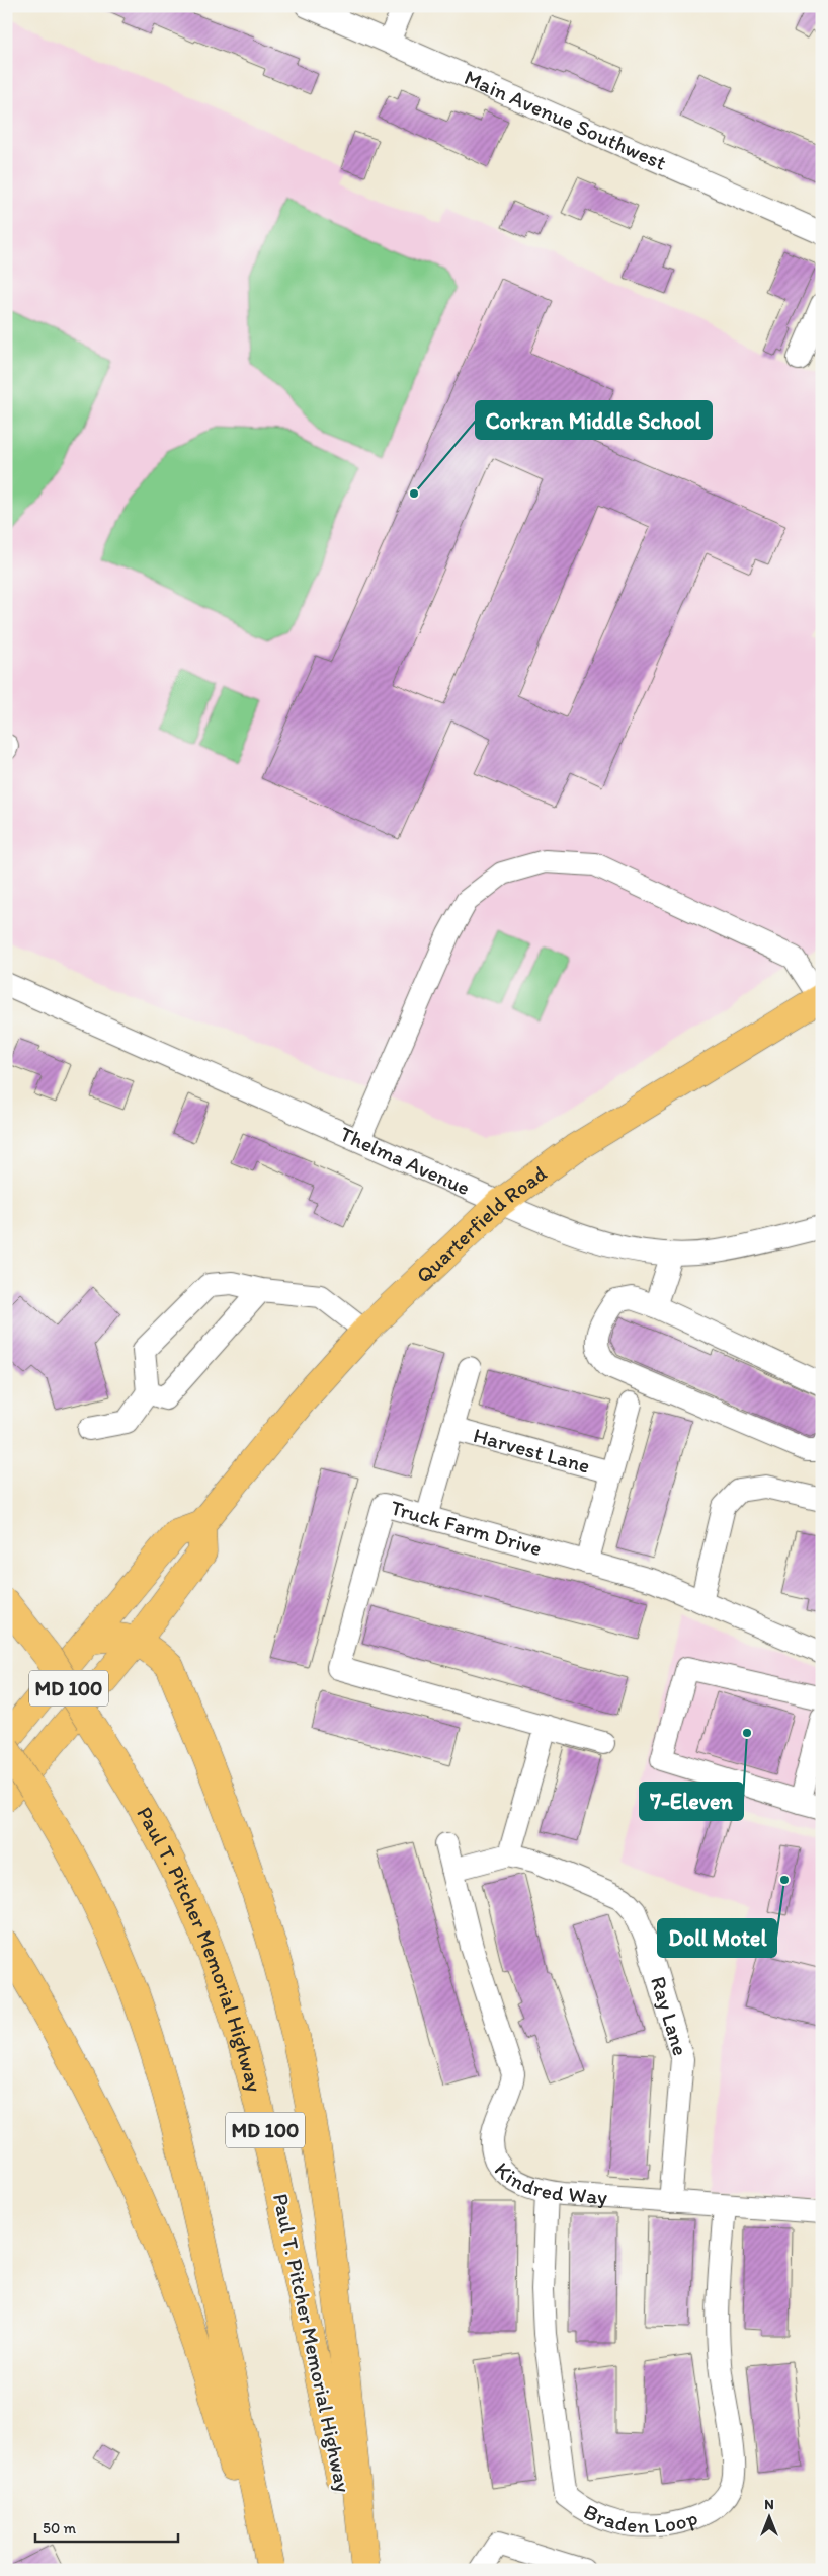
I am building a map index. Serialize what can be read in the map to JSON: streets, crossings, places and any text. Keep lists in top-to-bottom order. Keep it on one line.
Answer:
{"streets":{"main road":["Quarterfield Road","MD 100","Paul T. Pitcher Memorial Highway"],"street":["Main Avenue Southwest","Thelma Avenue","Harvest Lane","Truck Farm Drive","Ray Lane","Kindred Way","Braden Loop"]},"crossings":[["Thelma Avenue","Quarterfield Road"],["Ray Lane","Kindred Way"],["Kindred Way","Braden Loop"]],"places":["Corkran Middle School","7-Eleven","Doll Motel"],"scale_bar":"50 m","north":"top"}
